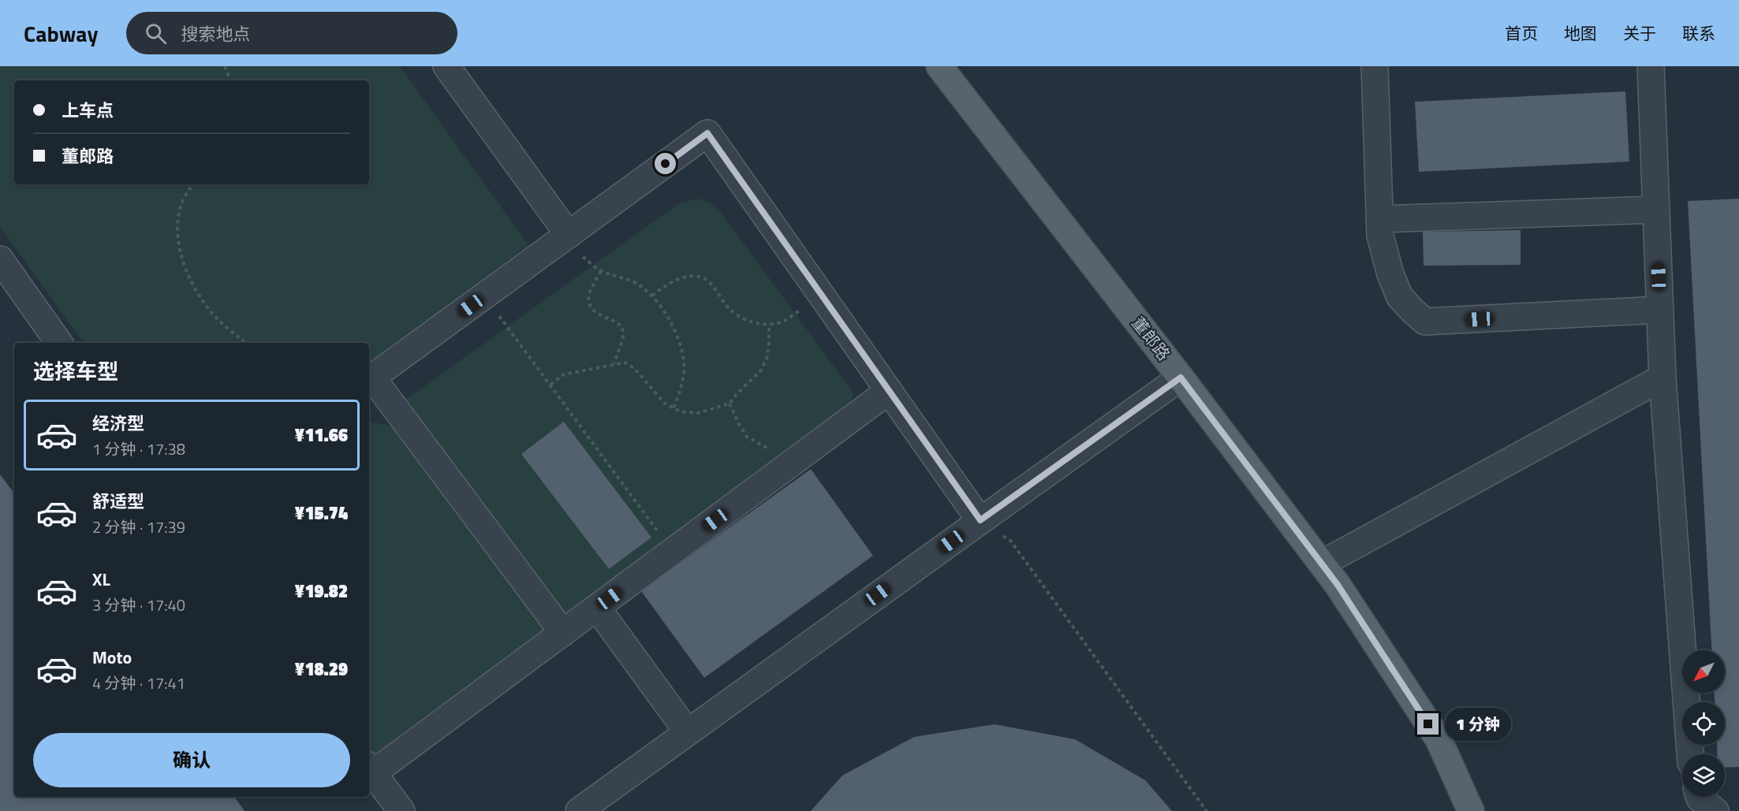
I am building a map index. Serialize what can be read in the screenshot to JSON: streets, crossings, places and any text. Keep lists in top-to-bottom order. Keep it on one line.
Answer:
{"streets":{"main road":["董郎路"]},"north":"bottom left","page":{"header":"Cabway","search":"搜索地点","nav":["首页","地图","关于","联系"],"banner":["上车点","董郎路"],"heading":"选择车型","list":[{"name":"经济型","note":"1 分钟 · 17:38","value":"¥11.66"},{"name":"舒适型","note":"2 分钟 · 17:39","value":"¥15.74"},{"name":"XL","note":"3 分钟 · 17:40","value":"¥19.82"},{"name":"Moto","note":"4 分钟 · 17:41","value":"¥18.29"}],"bubble":"1 分钟","buttons":"确认"}}
